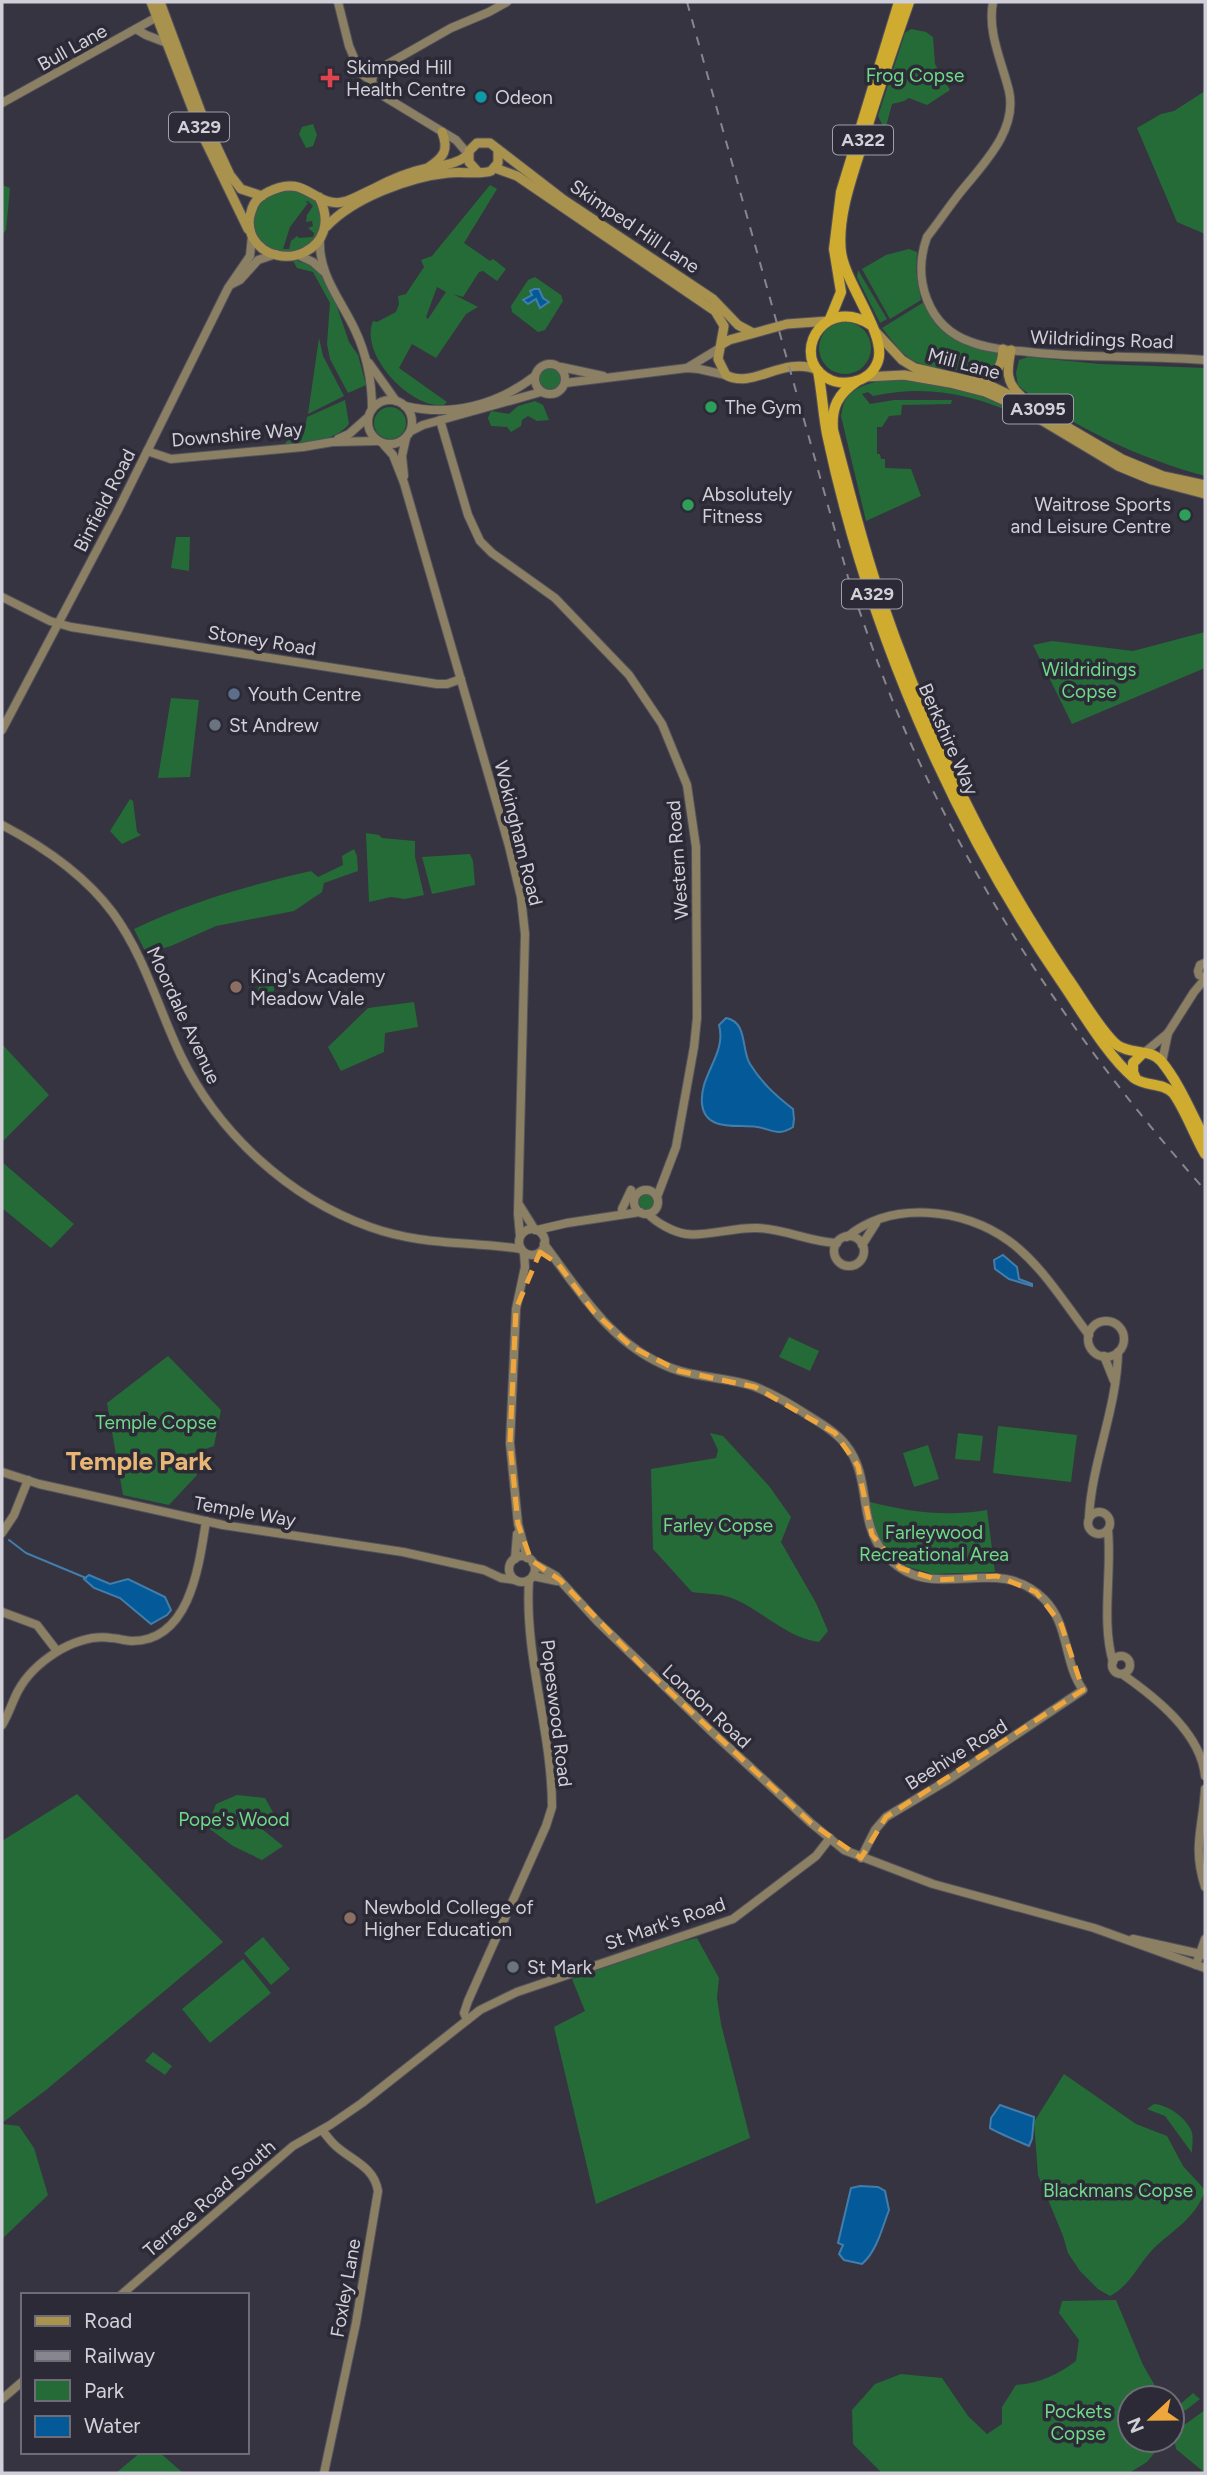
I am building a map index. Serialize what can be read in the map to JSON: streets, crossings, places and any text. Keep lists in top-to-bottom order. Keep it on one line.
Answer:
{"streets":{"highway":["A329","A322","Berkshire Way"],"main road":["Skimped Hill Lane","Mill Lane","A3095"],"street":["Bull Lane","Wildridings Road","Downshire Way","Binfield Road","Stoney Road","Wokingham Road","Western Road","Moordale Avenue","Temple Way","London Road","Popeswood Road","Beehive Road","St Mark's Road","Terrace Road South","Foxley Lane"]},"crossings":[["Bull Lane","A329"],["A329","Binfield Road"],["A329","Berkshire Way"],["A322","Mill Lane"],["A322","Berkshire Way"],["Mill Lane","Berkshire Way"],["Downshire Way","Binfield Road"],["Downshire Way","Wokingham Road"],["Binfield Road","Stoney Road"],["Stoney Road","Wokingham Road"],["Wokingham Road","Moordale Avenue"],["Wokingham Road","Temple Way"],["Wokingham Road","London Road"],["Wokingham Road","Popeswood Road"],["Wokingham Road","Beehive Road"],["Moordale Avenue","Beehive Road"],["Temple Way","London Road"],["Temple Way","Popeswood Road"],["London Road","Popeswood Road"],["London Road","Beehive Road"],["London Road","St Mark's Road"],["Popeswood Road","St Mark's Road"],["St Mark's Road","Terrace Road South"],["St Mark's Road","Foxley Lane"],["Terrace Road South","Foxley Lane"]],"districts":["Temple Park"],"parks":["Frog Copse","Wildridings Copse","Temple Copse","Farley Copse","Farleywood Recreational Area","Pope's Wood","Blackmans Copse","Pockets Copse"],"places":{"health":["Skimped Hill Health Centre"],"other":["Odeon","The Gym","Absolutely Fitness","Waitrose Sports and Leisure Centre","Youth Centre","St Andrew","King's Academy Meadow Vale","Newbold College of Higher Education","St Mark"]},"legend":["Road","Railway","Park","Water"],"north":"left"}
